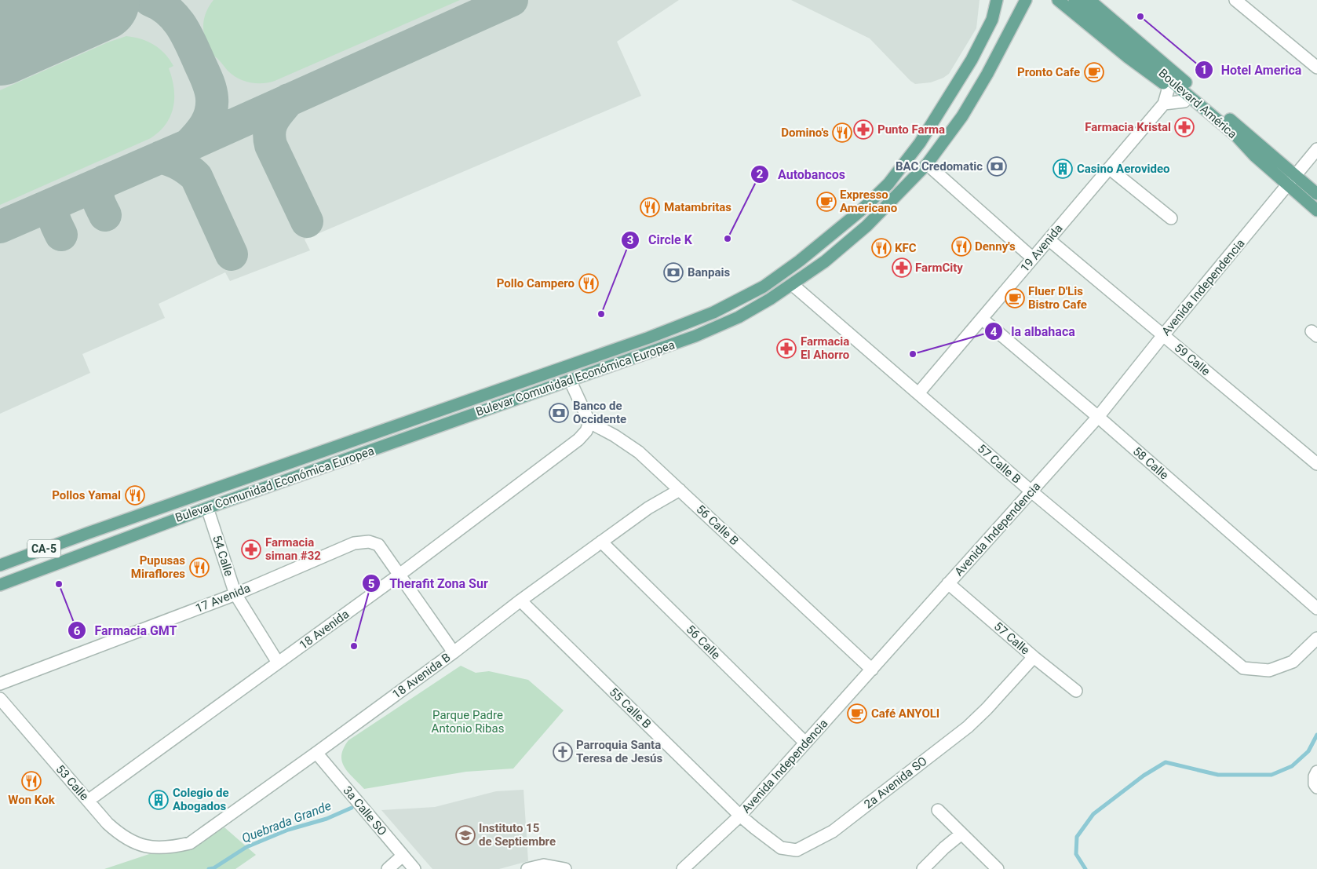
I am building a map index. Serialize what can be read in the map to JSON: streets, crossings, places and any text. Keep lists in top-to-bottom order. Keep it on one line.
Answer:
{"streets":{"main road":["Boulevard América","Bulevar Comunidad Económica Europea","CA-5"],"street":["19 Avenida","Avenida Independencia","59 Calle","58 Calle","57 Calle B","56 Calle B","54 Calle","17 Avenida","18 Avenida","57 Calle","56 Calle","18 Avenida B","55 Calle B","53 Calle","2a Avenida SO","3a Calle SO"]},"crossings":[["Boulevard América","Avenida Independencia"],["19 Avenida","59 Calle"],["19 Avenida","58 Calle"],["19 Avenida","57 Calle B"],["Avenida Independencia","59 Calle"],["Avenida Independencia","58 Calle"],["Avenida Independencia","57 Calle B"],["Avenida Independencia","56 Calle B"],["Avenida Independencia","57 Calle"],["Avenida Independencia","56 Calle"],["Avenida Independencia","55 Calle B"],["Avenida Independencia","2a Avenida SO"],["Bulevar Comunidad Económica Europea","57 Calle B"],["Bulevar Comunidad Económica Europea","54 Calle"],["56 Calle B","18 Avenida"],["56 Calle B","18 Avenida B"],["54 Calle","17 Avenida"],["54 Calle","18 Avenida"],["17 Avenida","18 Avenida"],["18 Avenida","53 Calle"],["57 Calle","2a Avenida SO"],["56 Calle","18 Avenida B"],["18 Avenida B","55 Calle B"],["18 Avenida B","53 Calle"],["18 Avenida B","3a Calle SO"],["55 Calle B","2a Avenida SO"]],"water":["Quebrada Grande"],"parks":["Parque Padre Antonio Ribas"],"places":{"other":["Hotel America","Autobancos","Circle K","la albahaca","Farmacia GMT","Therafit Zona Sur"],"cafe":["Pronto Cafe","Expresso Americano","Fluer D'Lis Bistro Cafe","Café ANYOLI"],"pharmacy":["Farmacia Kristal","Punto Farma","FarmCity","Farmacia El Ahorro","Farmacia siman #32"],"restaurant":["Domino's","Matambritas","Denny's","KFC","Pollo Campero","Pollos Yamal","Pupusas Miraflores","Won Kok"],"bank":["BAC Credomatic","Banpais","Banco de Occidente"],"building":["Casino Aerovideo","Colegio de Abogados"],"church":["Parroquia Santa Teresa de Jesús"],"school or university":["Instituto 15 de Septiembre"]}}
